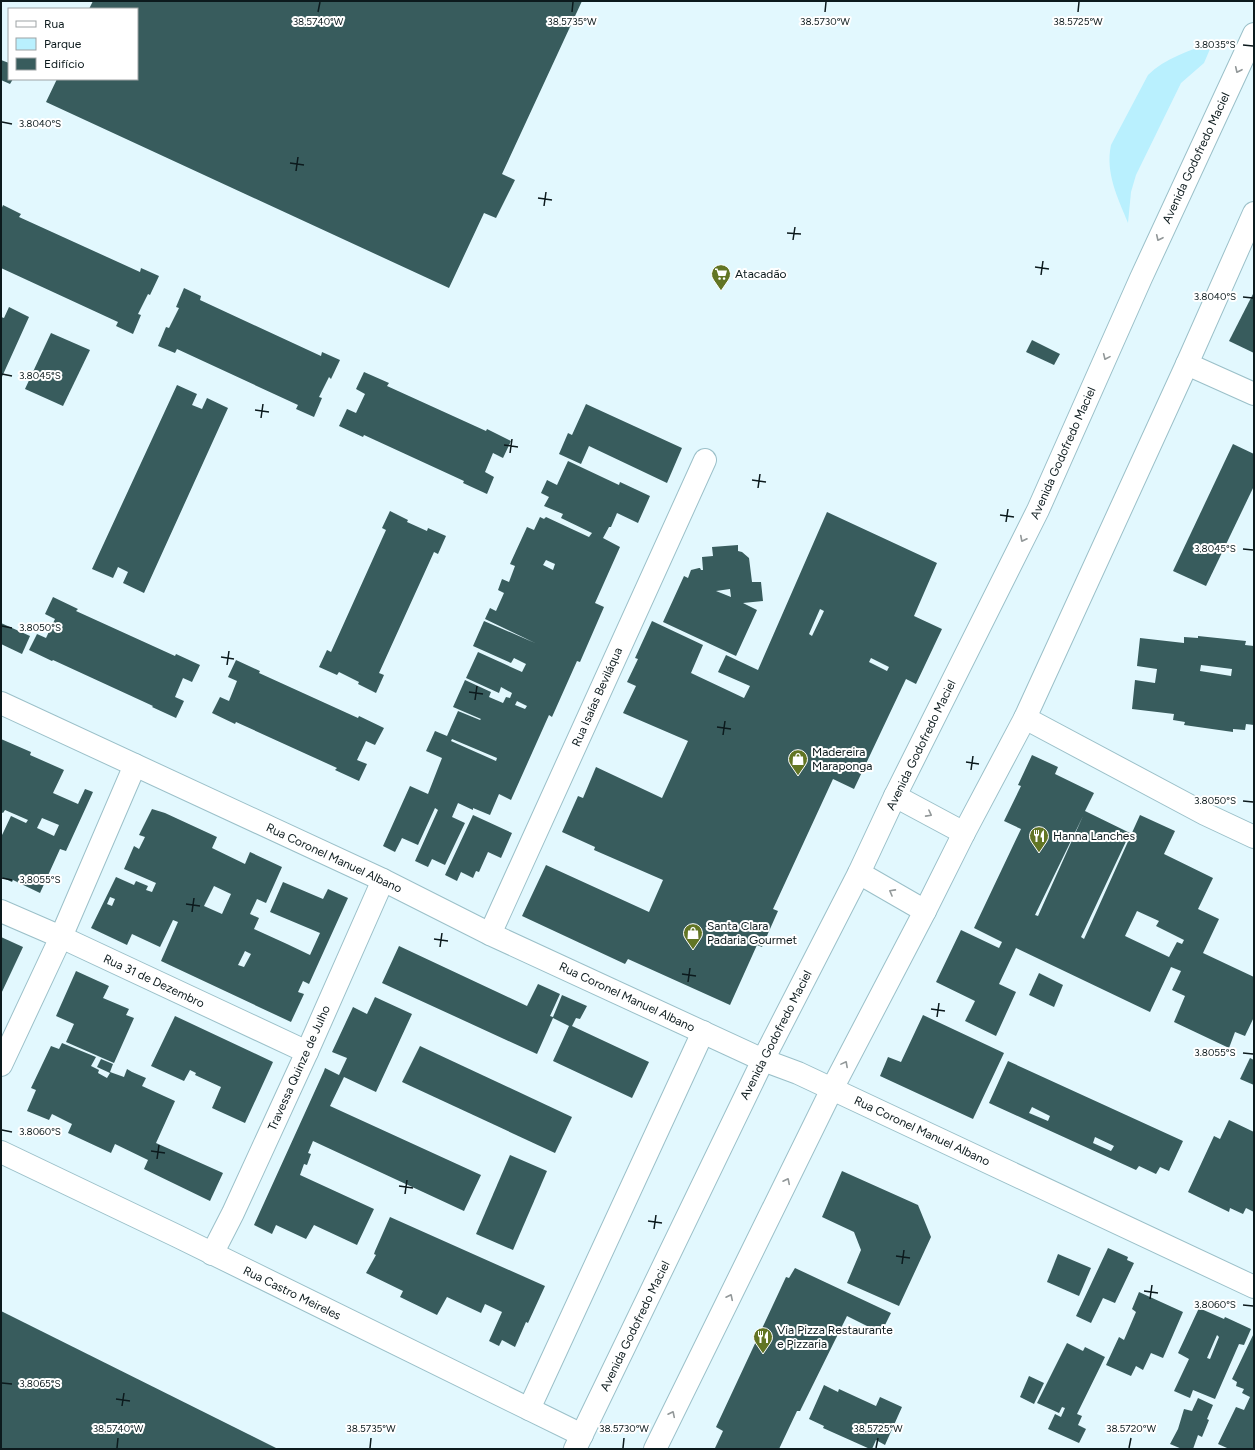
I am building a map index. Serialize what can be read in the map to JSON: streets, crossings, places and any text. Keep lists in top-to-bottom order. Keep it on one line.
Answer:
{"streets":{"street":["Avenida Godofredo Maciel","Rua Isaías Beviláqua","Rua Coronel Manuel Albano","Rua 31 de Dezembro","Travessa Quinze de Julho","Rua Castro Meireles"]},"crossings":[["Avenida Godofredo Maciel","Rua Coronel Manuel Albano"],["Avenida Godofredo Maciel","Rua Castro Meireles"],["Rua Isaías Beviláqua","Rua Coronel Manuel Albano"],["Rua Coronel Manuel Albano","Travessa Quinze de Julho"],["Rua 31 de Dezembro","Travessa Quinze de Julho"],["Travessa Quinze de Julho","Rua Castro Meireles"]],"places":{"supermarket":["Atacadão"],"shop":["Madereira Maraponga","Santa Clara Padaria Gourmet"],"restaurant":["Hanna Lanches","Via Pizza Restaurante e Pizzaria"]},"legend":["Rua","Parque","Edifício"],"coordinates":["38.5740°W","38.5735°W","38.5730°W","38.5725°W","3.8035°S","3.8040°S","3.8045°S","3.8050°S","3.8055°S","3.8060°S","3.8065°S","38.5720°W"]}
